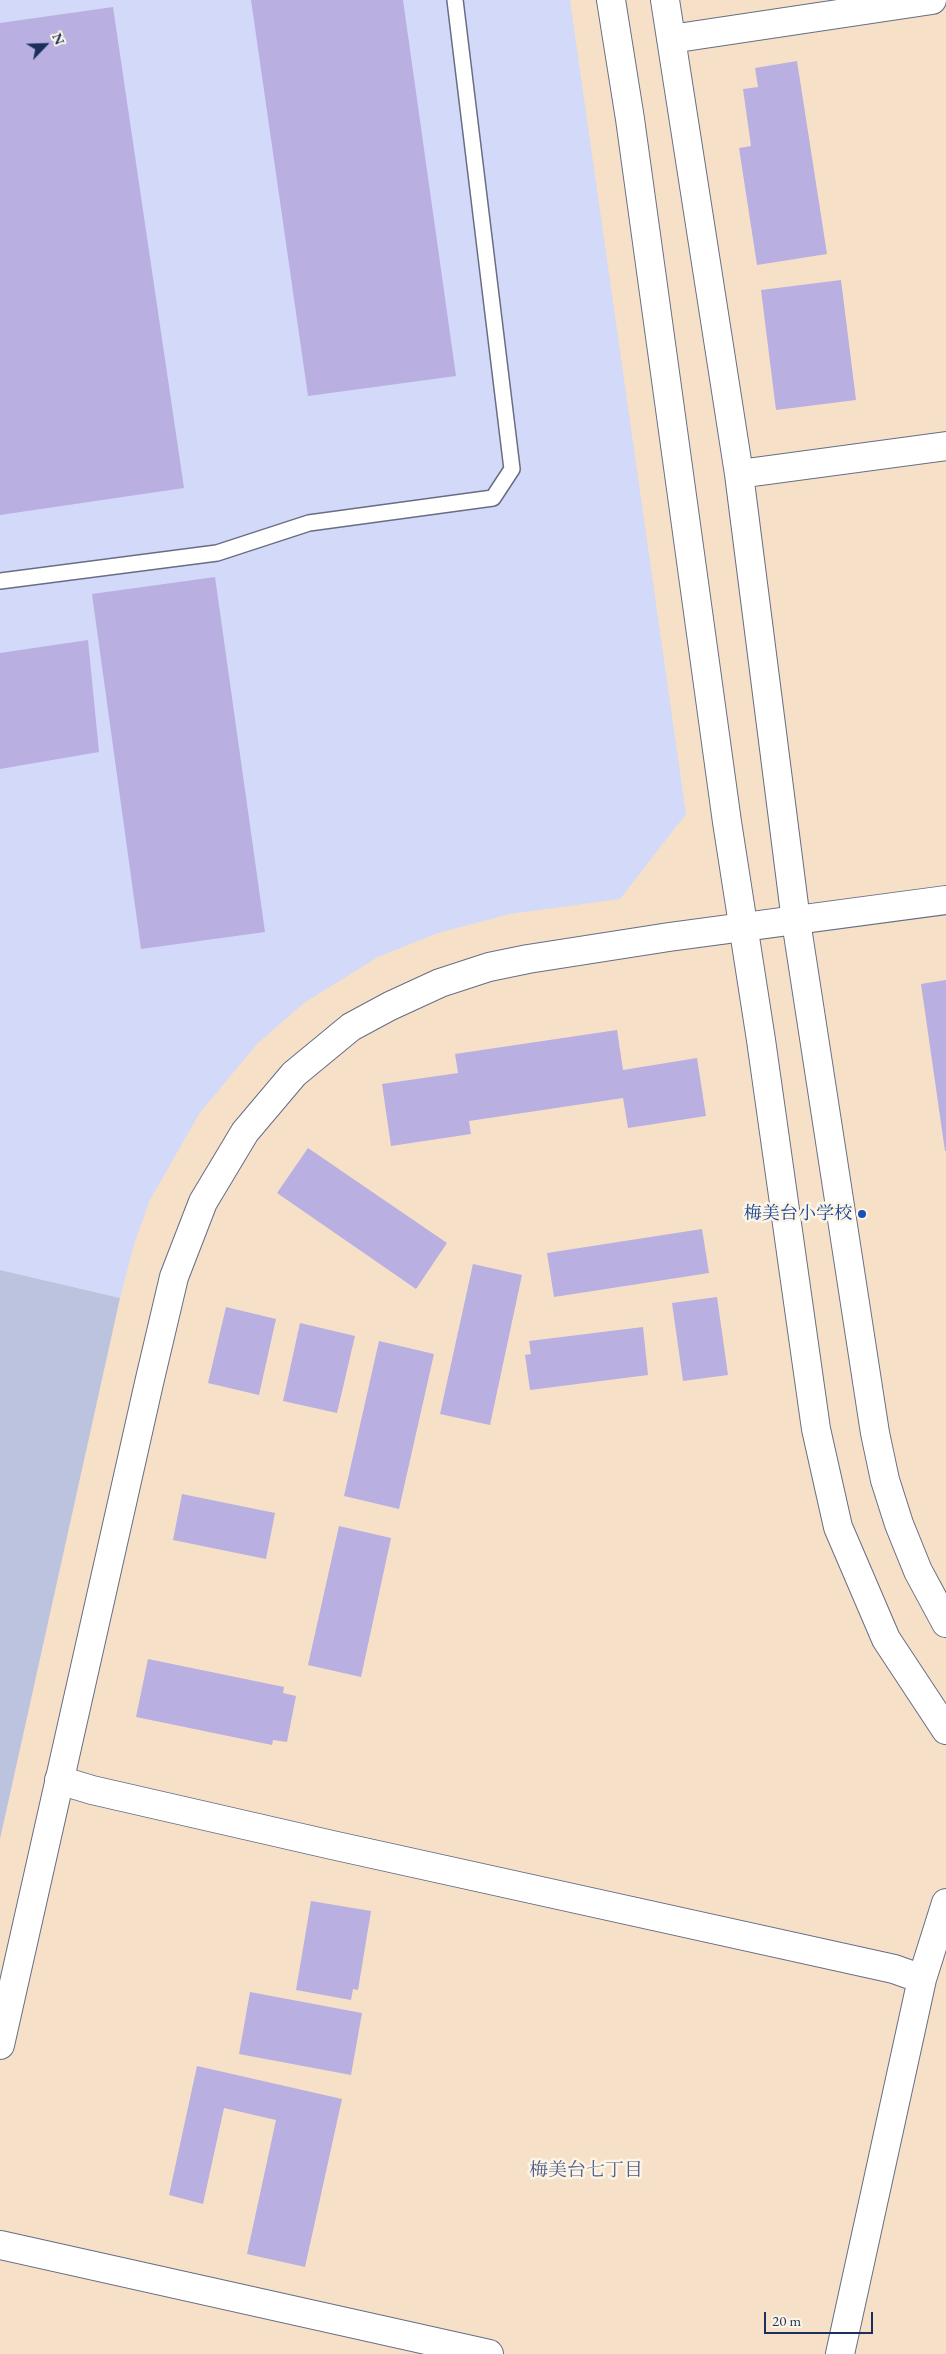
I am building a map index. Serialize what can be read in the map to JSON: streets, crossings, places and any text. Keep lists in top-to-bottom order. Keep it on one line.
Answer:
{"districts":["梅美台七丁目"],"places":["梅美台小学校"],"scale_bar":"20 m","north":"top right"}
